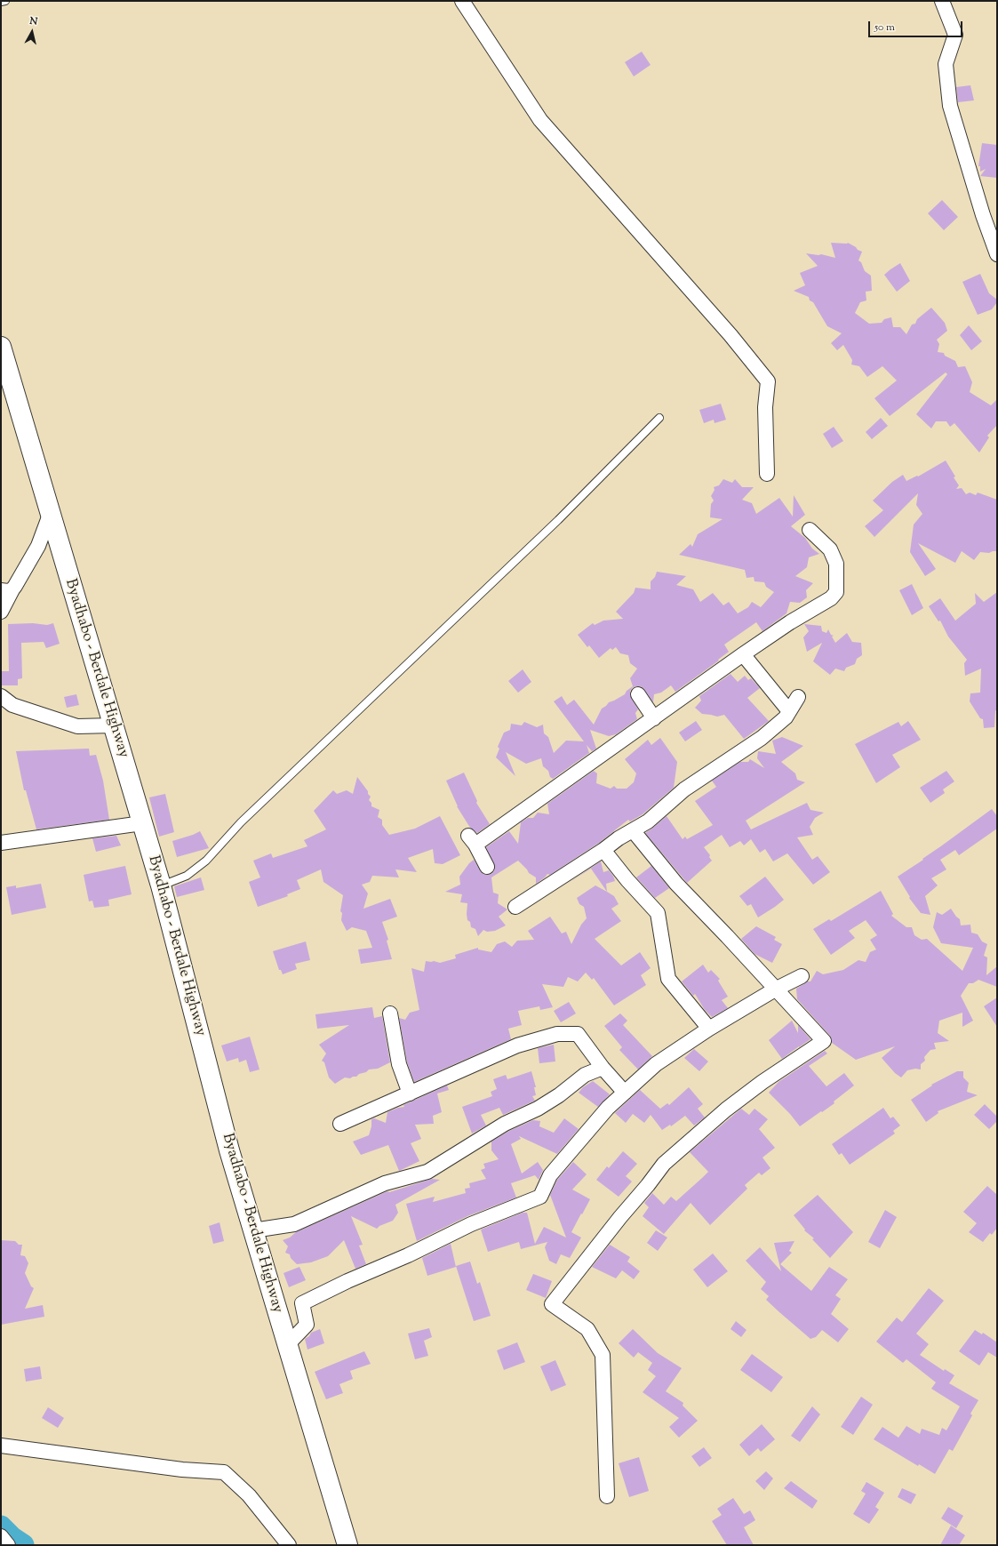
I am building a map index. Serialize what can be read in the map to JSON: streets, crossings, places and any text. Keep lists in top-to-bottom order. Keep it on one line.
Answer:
{"streets":{"main road":["Byadhabo - Berdale Highway"]},"scale_bar":"50 m","north":"top"}
